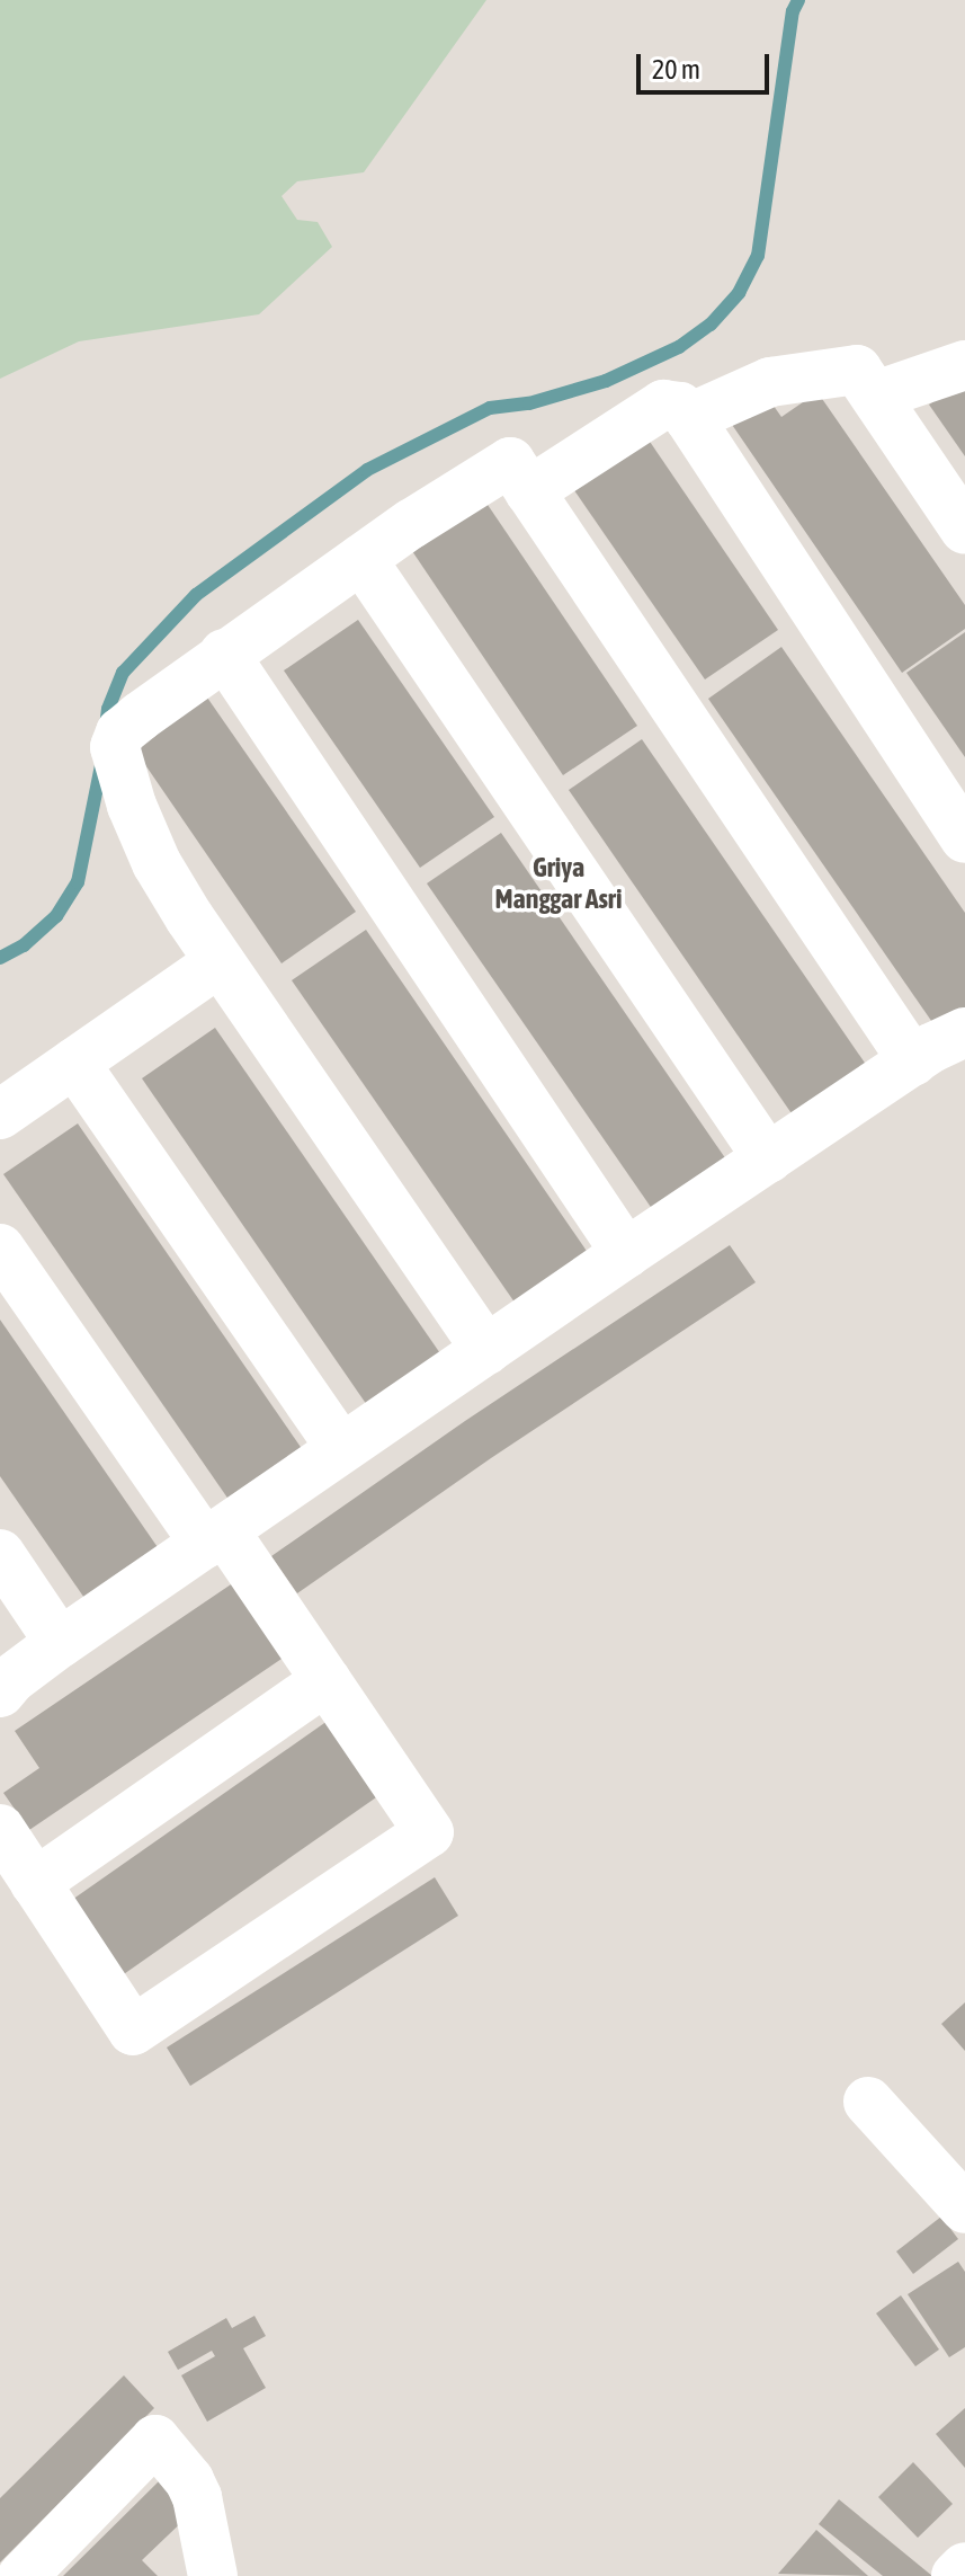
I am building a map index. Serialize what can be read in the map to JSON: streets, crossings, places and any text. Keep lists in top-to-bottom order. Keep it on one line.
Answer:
{"districts":["Griya Manggar Asri"],"scale_bar":"20 m"}
